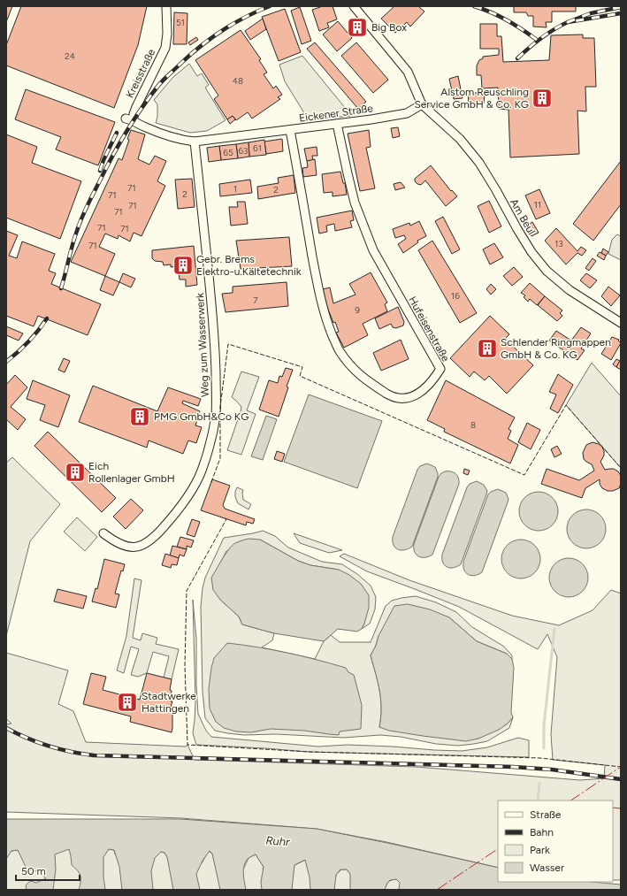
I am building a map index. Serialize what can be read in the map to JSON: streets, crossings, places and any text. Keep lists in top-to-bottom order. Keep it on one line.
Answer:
{"streets":{"street":["Kreisstraße","Eickener Straße","Am Beul","Hufeisenstraße","Weg zum Wasserwerk"]},"crossings":[["Kreisstraße","Eickener Straße"],["Eickener Straße","Am Beul"],["Eickener Straße","Hufeisenstraße"],["Eickener Straße","Weg zum Wasserwerk"]],"water":["Ruhr"],"places":{"building":["Big Box","Alstom Reuschling Service GmbH & Co. KG","Gebr. Brems Elektro-u.Kältetechnik","Schlender Ringmappen GmbH & Co. KG","PMG GmbH&Co KG","Eich Rollenlager GmbH","Stadtwerke Hattingen"]},"house_numbers":["51","24","48","61","63","65","71","1","2","2","71","11","71","71","71","71","13","71","16","7","9","8"],"legend":["Straße","Bahn","Park","Wasser"],"scale_bar":"50 m"}
